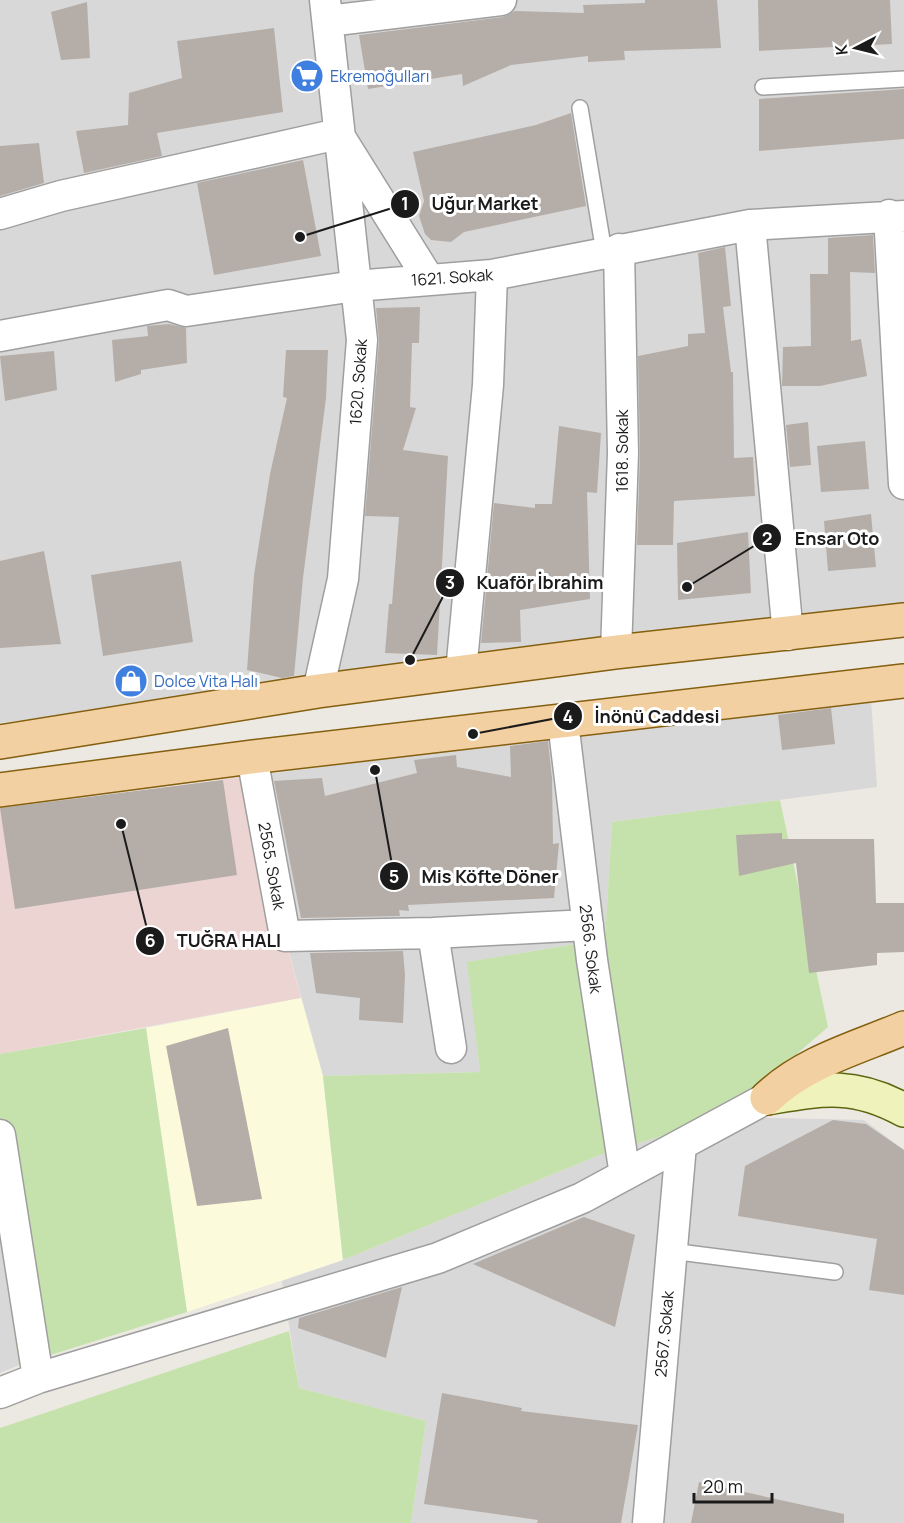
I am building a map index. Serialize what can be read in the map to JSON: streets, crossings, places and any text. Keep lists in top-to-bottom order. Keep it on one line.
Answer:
{"streets":{"street":["1621. Sokak","1620. Sokak","1618. Sokak","2565. Sokak","2566. Sokak","2567. Sokak"]},"crossings":[["1621. Sokak","1620. Sokak"],["1621. Sokak","1618. Sokak"],["2565. Sokak","2566. Sokak"]],"places":{"supermarket":["Ekremoğulları"],"other":["Uğur Market","Ensar Oto","Kuaför İbrahim","İnönü Caddesi","Mis Köfte Döner","TUĞRA HALI"],"shop":["Dolce Vita Halı"]},"scale_bar":"20 m","north":"left"}
